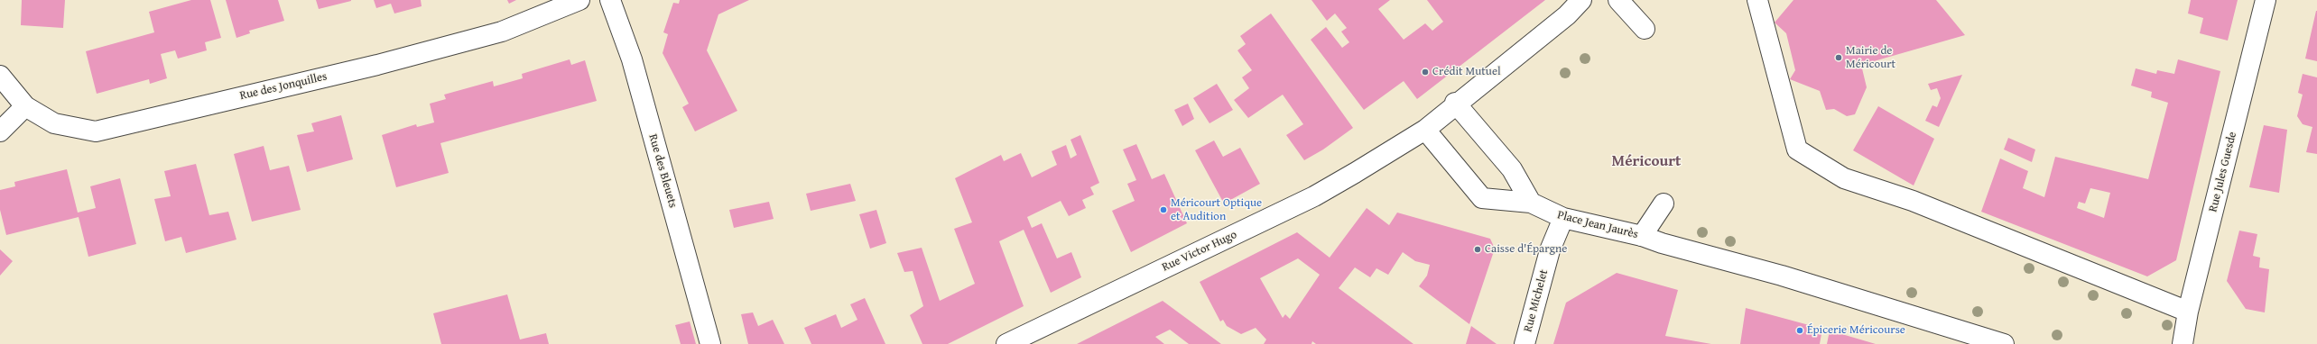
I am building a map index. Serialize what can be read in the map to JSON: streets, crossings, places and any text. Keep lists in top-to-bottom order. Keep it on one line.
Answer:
{"streets":{"street":["Rue des Jonquilles","Rue des Bleuets","Rue Jules Guesde","Place Jean Jaurès","Rue Victor Hugo","Rue Michelet"]},"crossings":[["Place Jean Jaurès","Rue Victor Hugo"],["Place Jean Jaurès","Rue Michelet"]],"districts":["Méricourt"],"places":["Mairie de Méricourt","Crédit Mutuel","Méricourt Optique et Audition","Caisse d'Épargne","Épicerie Méricourse"]}
